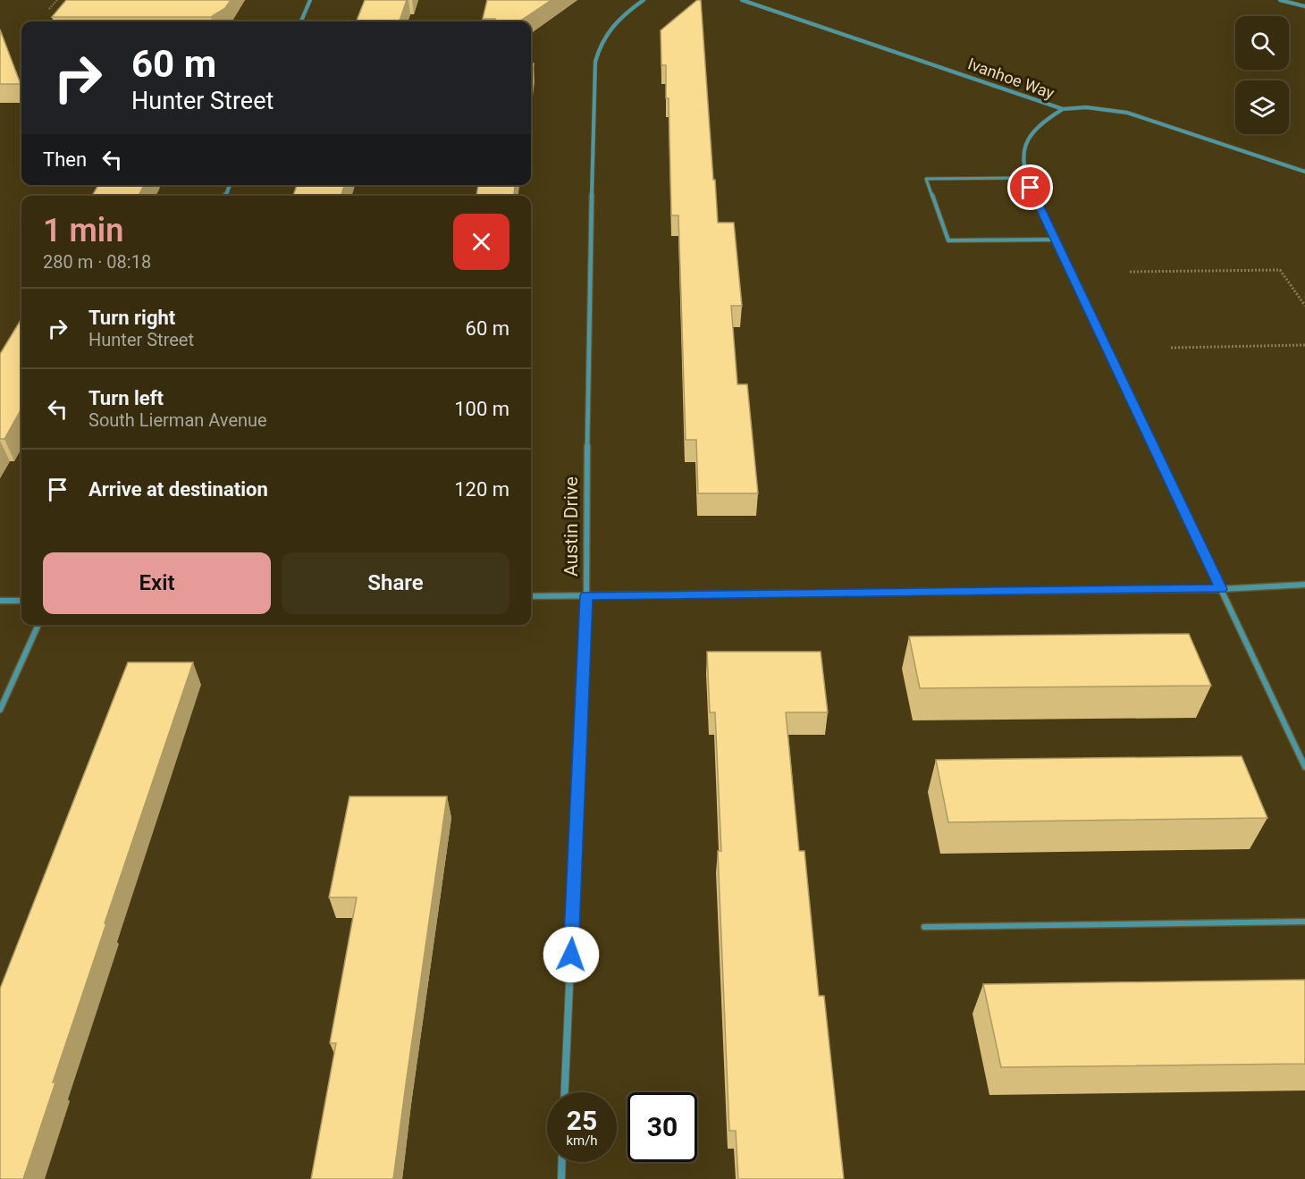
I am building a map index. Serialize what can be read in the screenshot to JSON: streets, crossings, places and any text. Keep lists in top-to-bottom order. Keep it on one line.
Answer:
{"streets":{"street":["Ivanhoe Way","Austin Drive"]},"page":{"turn":["60 m","Hunter Street"],"then":"Then","heading":["1 min","280 m · 08:18"],"list":[{"name":"Turn right","note":"Hunter Street","value":"60 m"},{"name":"Turn left","note":"South Lierman Avenue","value":"100 m"},{"name":"Arrive at destination","value":"120 m"}],"buttons":["Exit","Share"],"speed":"25 km/h","limit":"30"}}
